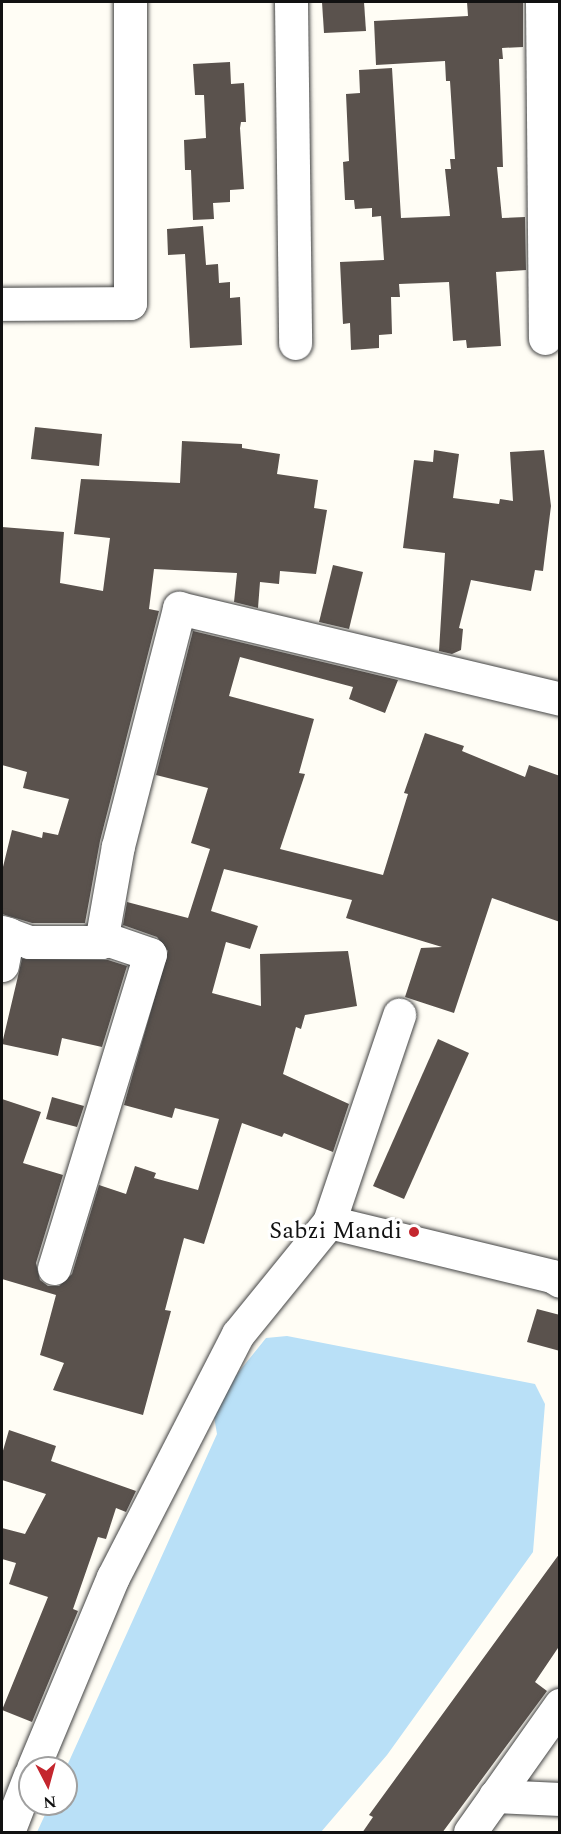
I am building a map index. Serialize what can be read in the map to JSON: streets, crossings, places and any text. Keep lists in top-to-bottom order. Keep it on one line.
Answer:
{"places":["Sabzi Mandi"],"north":"bottom"}
